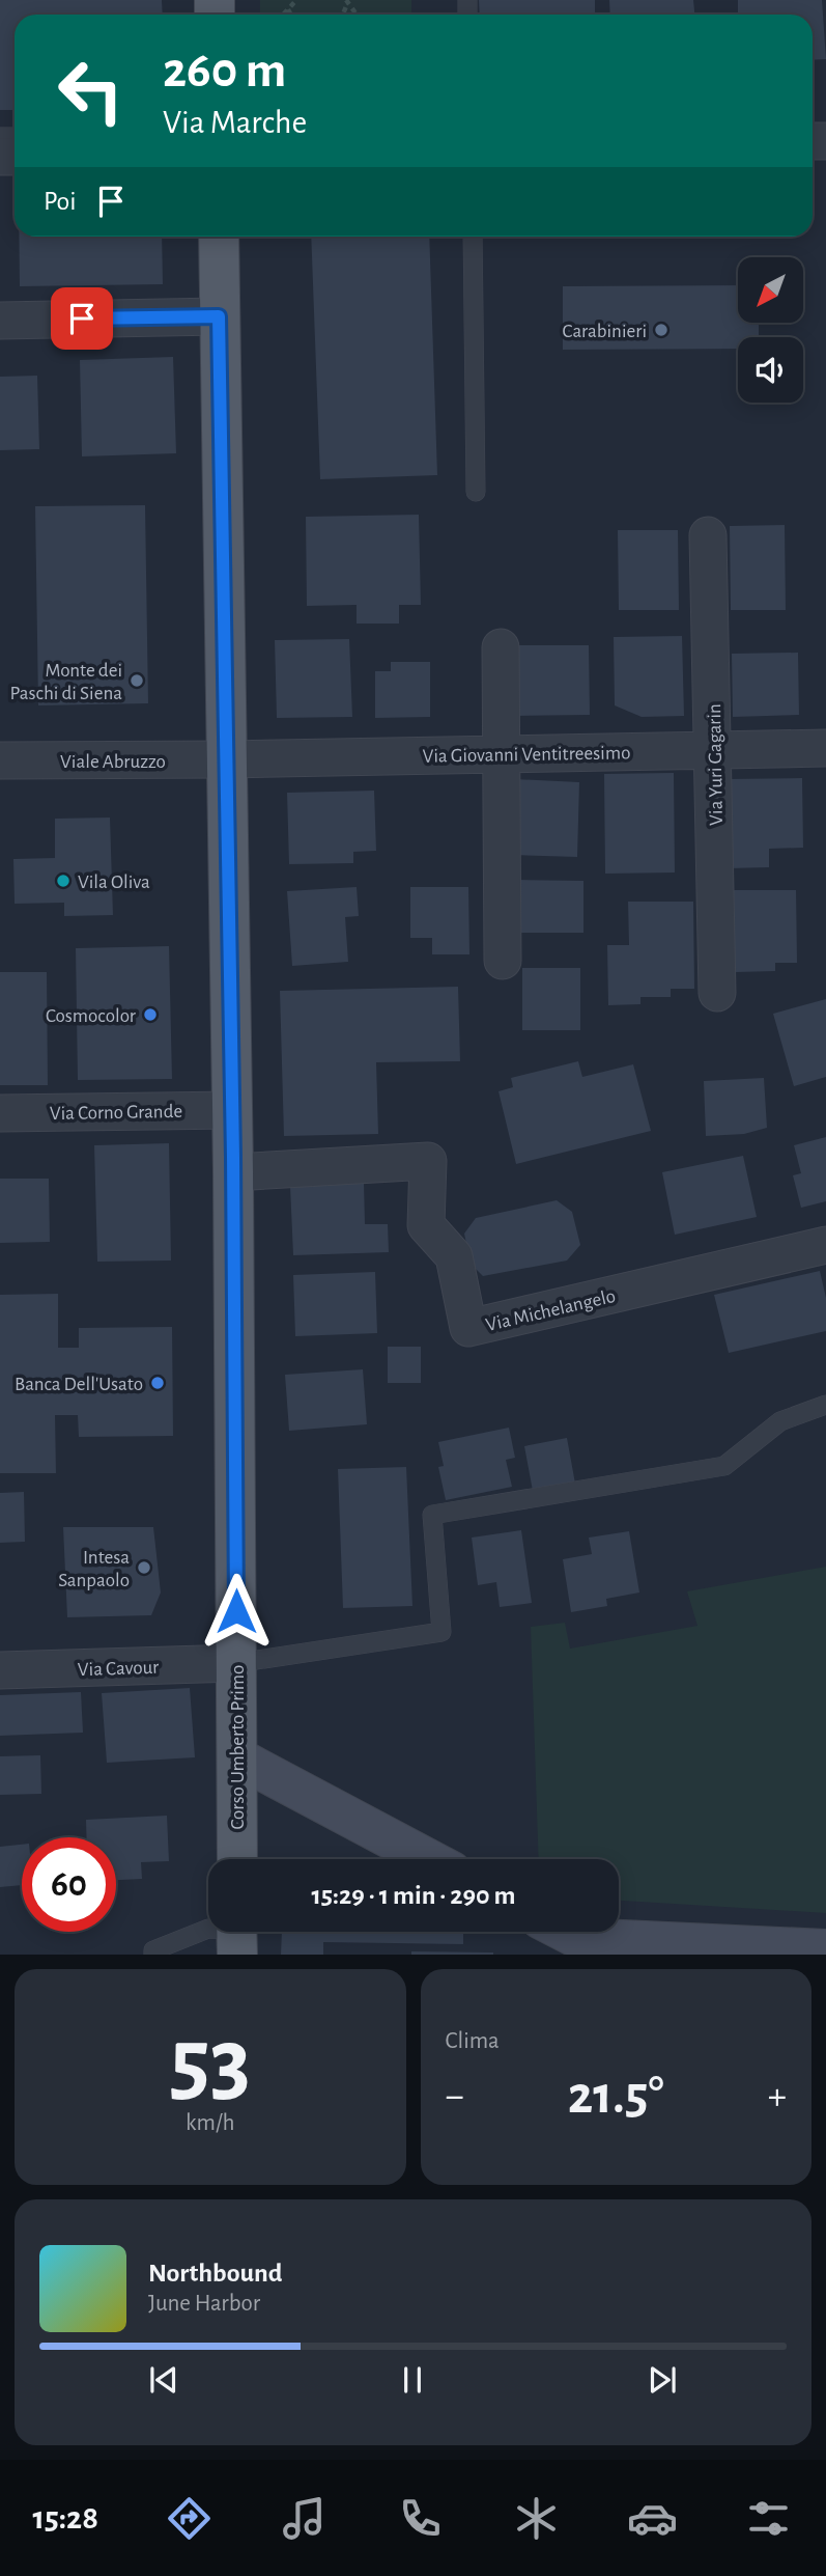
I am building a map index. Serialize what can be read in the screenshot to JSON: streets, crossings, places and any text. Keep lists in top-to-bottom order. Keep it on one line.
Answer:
{"streets":{"main road":["Corso Umberto Primo"],"street":["Via Giovanni Ventitreesimo","Viale Abruzzo","Via Yuri Gagarin","Via Corno Grande","Via Michelangelo","Via Cavour"]},"crossings":[["Via Giovanni Ventitreesimo","Viale Abruzzo"],["Via Giovanni Ventitreesimo","Via Yuri Gagarin"],["Via Giovanni Ventitreesimo","Corso Umberto Primo"],["Viale Abruzzo","Corso Umberto Primo"],["Via Corno Grande","Corso Umberto Primo"],["Via Michelangelo","Corso Umberto Primo"],["Via Cavour","Corso Umberto Primo"]],"places":["Carabinieri","Monte dei Paschi di Siena","Vila Oliva","Cosmocolor","Banca Dell'Usato","Intesa Sanpaolo"],"north":"bottom left","page":{"turn":["260 m","Via Marche"],"then":"Poi","limit":"60","trip":"15:29 · 1 min · 290 m","tile":[["53","km/h"],"Clima"],"heat":["−","21.5°","+"],"song":["Northbound","June Harbor"],"tabs":"15:28"}}
